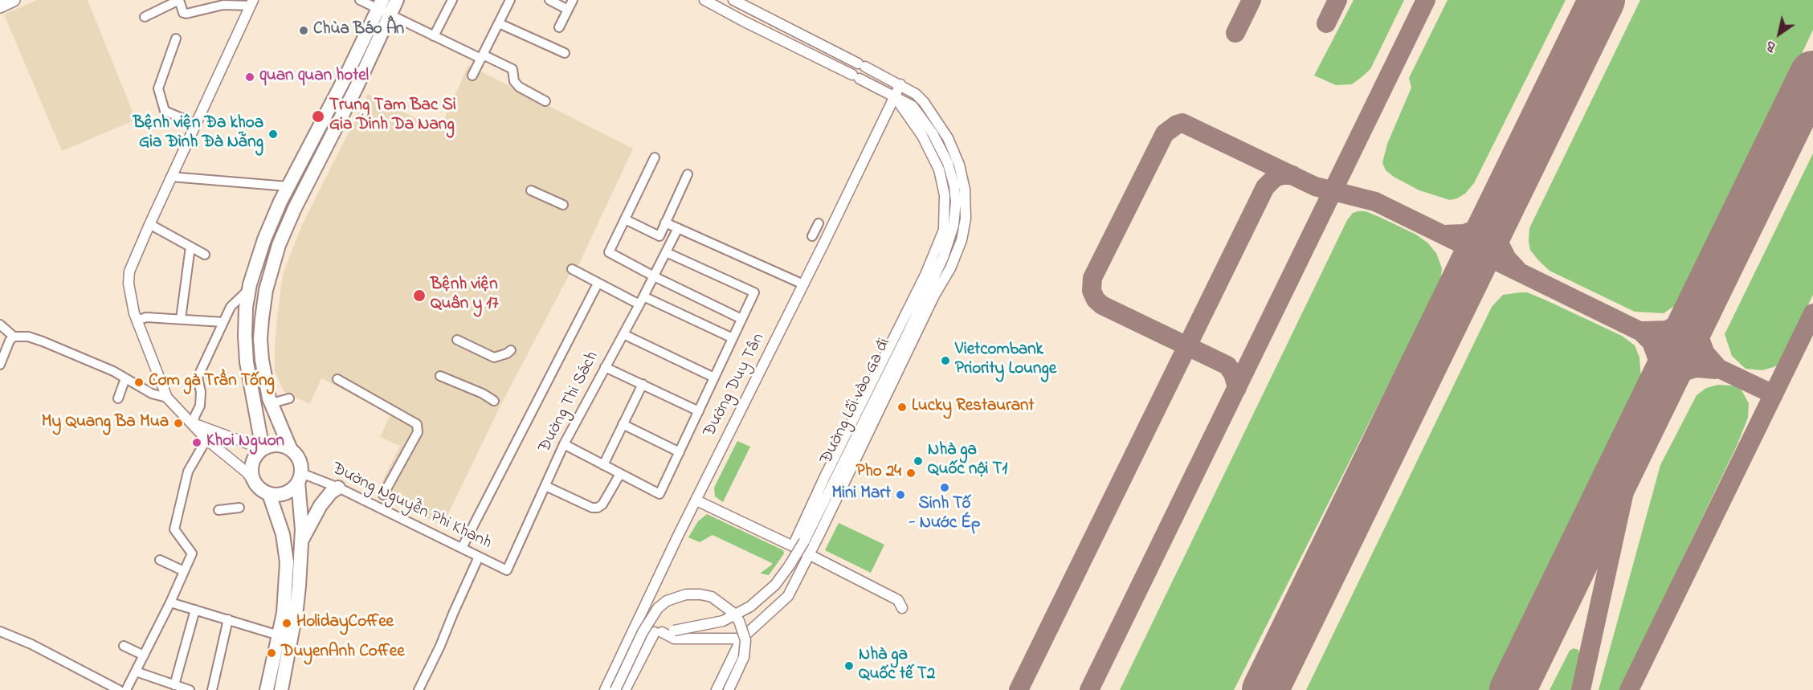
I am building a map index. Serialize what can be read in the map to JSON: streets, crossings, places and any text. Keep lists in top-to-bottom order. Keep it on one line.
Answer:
{"streets":{"street":["Đường Duy Tân","Đường Lối vào Ga đi","Đường Thi Sách","Đường Nguyễn Phi Khanh"]},"crossings":[["Đường Duy Tân","Đường Lối vào Ga đi"],["Đường Thi Sách","Đường Nguyễn Phi Khanh"]],"places":["Chùa Báo Ân","quan quan hotel","Trung Tam Bac Si Gia Dinh Da Nang","Bệnh viện Đa khoa Gia Đình Đà Nẵng","Bệnh viện Quân y 17","Vietcombank Priority Lounge","Cơm gà Trần Tống","Lucky Restaurant","My Quang Ba Mua","Khoi Nguon","Nhà ga Quốc nội T1","Pho 24","Sinh Tố - Nước Ép","Mini Mart","HolidayCoffee","DuyenAnh Coffee","Nhà ga Quốc tế T2"],"north":"bottom left"}
